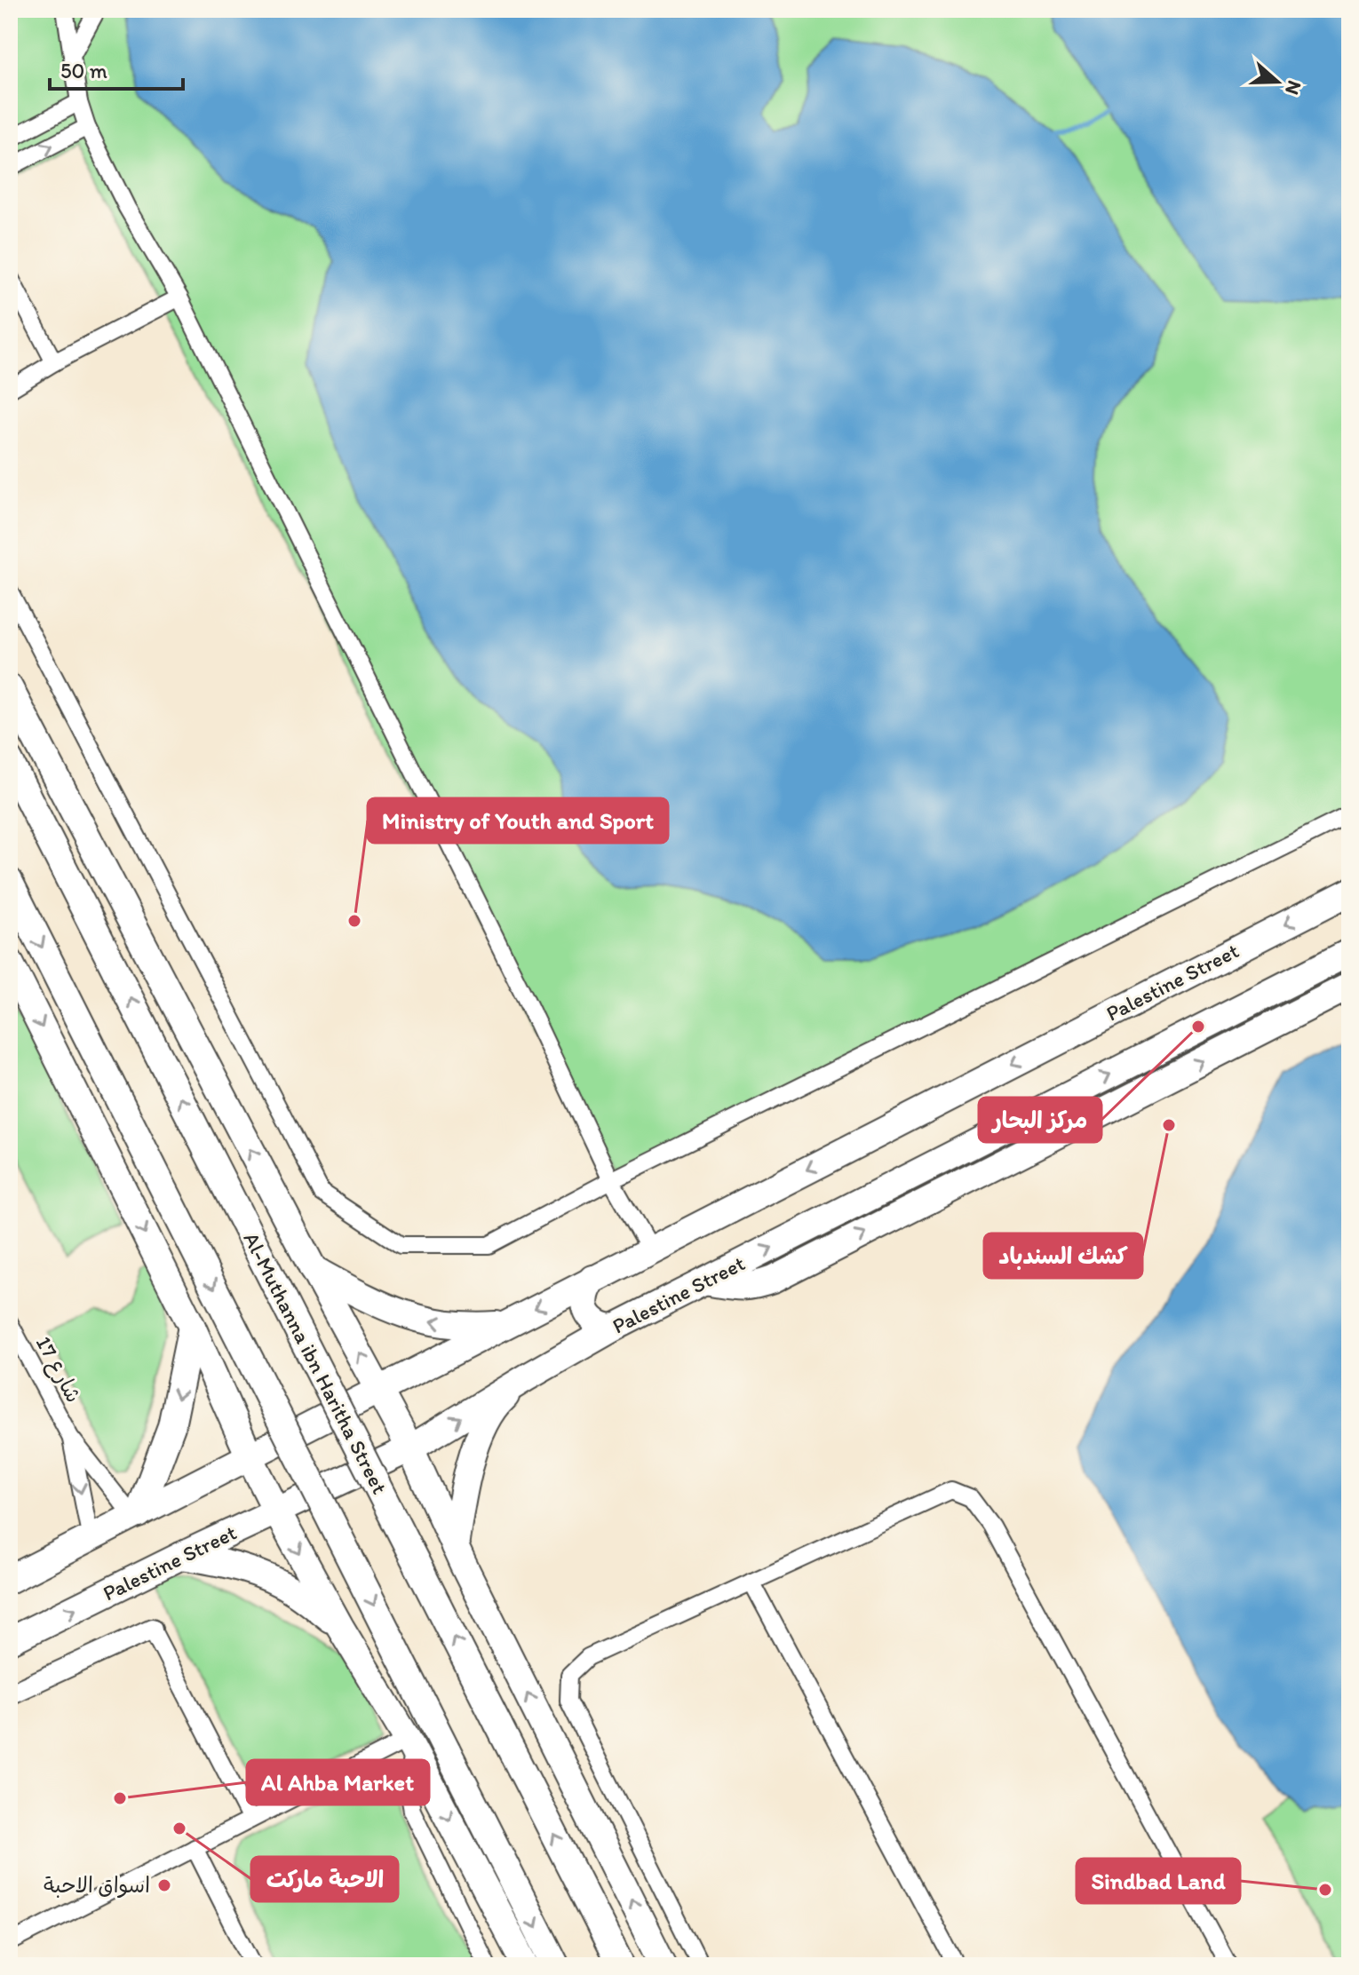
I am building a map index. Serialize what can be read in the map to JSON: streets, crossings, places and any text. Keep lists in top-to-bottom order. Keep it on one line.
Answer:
{"streets":{"main road":["Palestine Street","Al-Muthanna ibn Haritha Street"],"street":["شارع 17"]},"crossings":[["Palestine Street","شارع 17"]],"places":["Ministry of Youth and Sport","مركز البحار","كشك السندباد","Al Ahba Market","الاحبة ماركت","اسواق الاحبة","Sindbad Land"],"scale_bar":"50 m","north":"right"}
